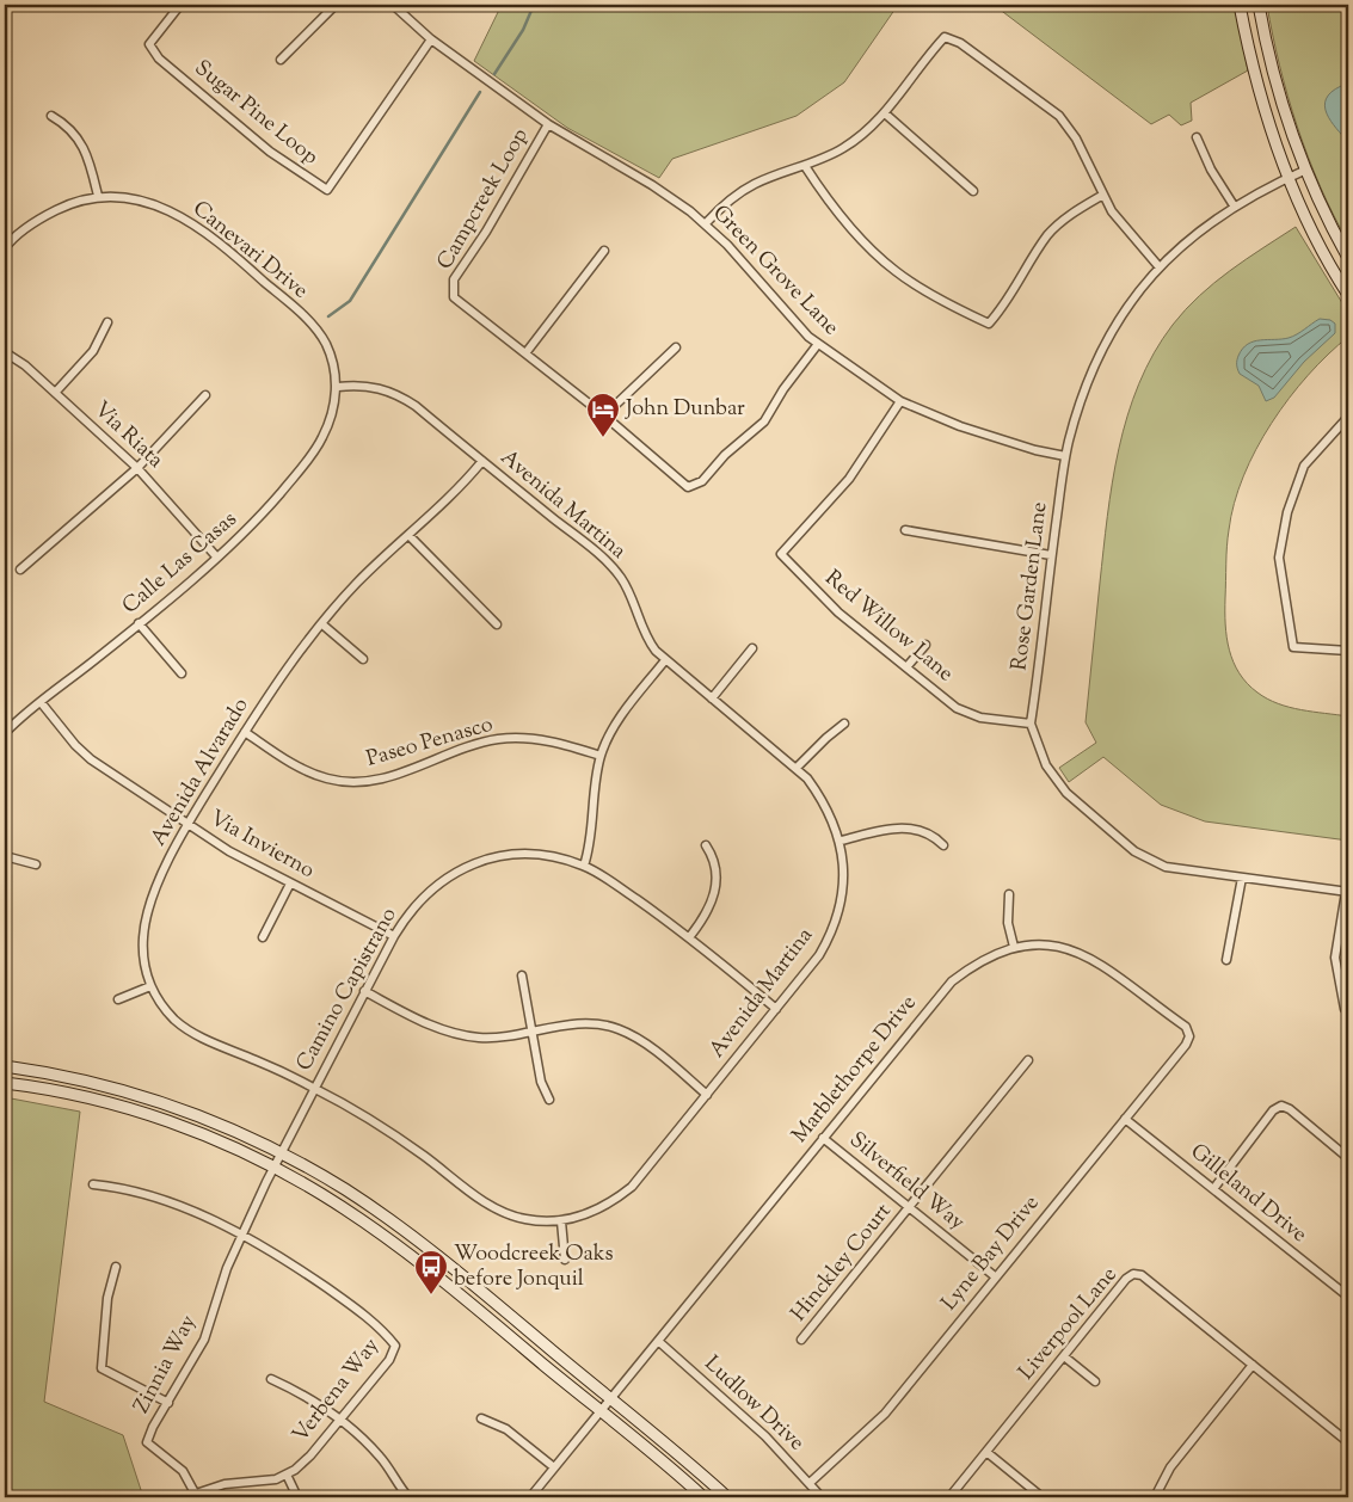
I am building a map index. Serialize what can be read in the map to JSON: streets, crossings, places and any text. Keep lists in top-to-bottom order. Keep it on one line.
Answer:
{"streets":{"street":["Sugar Pine Loop","Campcreek Loop","Canevari Drive","Green Grove Lane","Via Riata","Avenida Martina","Calle Las Casas","Rose Garden Lane","Red Willow Lane","Paseo Penasco","Avenida Alvarado","Via Invierno","Camino Capistrano","Marblethorpe Drive","Silverfield Way","Gilleland Drive","Lyne Bay Drive","Hinckley Court","Liverpool Lane","Zinnia Way","Verbena Way","Ludlow Drive"]},"crossings":[["Sugar Pine Loop","Green Grove Lane"],["Campcreek Loop","Green Grove Lane"],["Canevari Drive","Avenida Martina"],["Canevari Drive","Calle Las Casas"],["Green Grove Lane","Rose Garden Lane"],["Green Grove Lane","Red Willow Lane"],["Via Riata","Calle Las Casas"],["Avenida Martina","Calle Las Casas"],["Avenida Martina","Avenida Alvarado"],["Avenida Martina","Camino Capistrano"],["Calle Las Casas","Via Invierno"],["Rose Garden Lane","Red Willow Lane"],["Paseo Penasco","Avenida Alvarado"],["Avenida Alvarado","Via Invierno"],["Avenida Alvarado","Camino Capistrano"],["Via Invierno","Camino Capistrano"],["Camino Capistrano","Zinnia Way"],["Marblethorpe Drive","Silverfield Way"],["Marblethorpe Drive","Lyne Bay Drive"],["Marblethorpe Drive","Ludlow Drive"],["Silverfield Way","Lyne Bay Drive"],["Silverfield Way","Hinckley Court"],["Gilleland Drive","Lyne Bay Drive"],["Lyne Bay Drive","Ludlow Drive"],["Zinnia Way","Verbena Way"]],"places":{"hotel":["John Dunbar"],"bus stop":["Woodcreek Oaks before Jonquil"]}}
